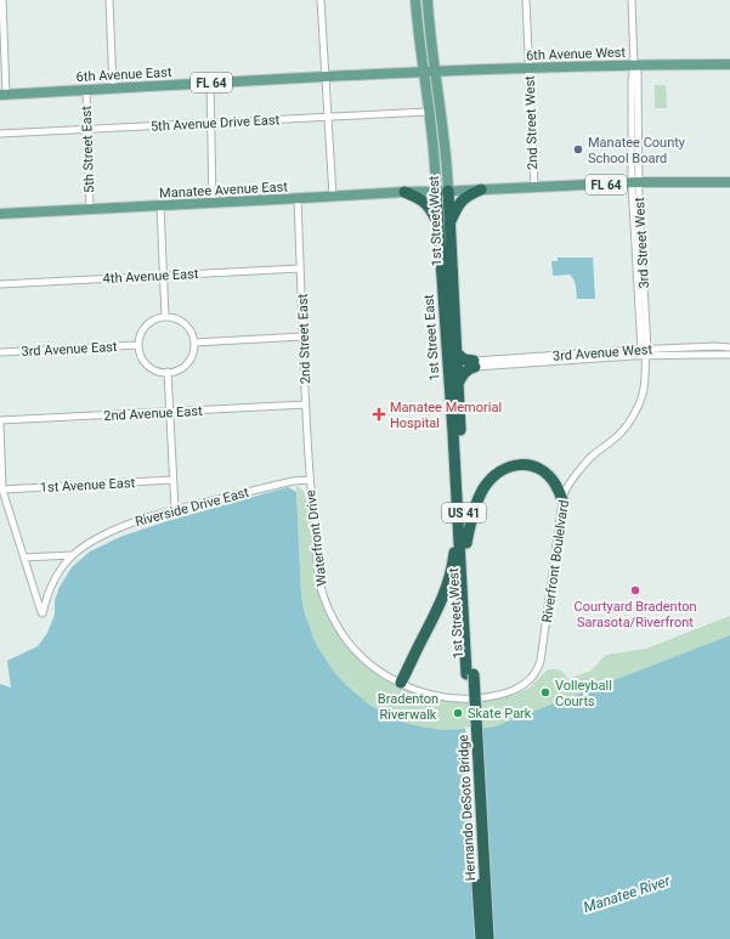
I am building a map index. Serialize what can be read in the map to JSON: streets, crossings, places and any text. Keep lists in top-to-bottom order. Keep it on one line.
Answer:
{"streets":{"highway":["1st Street West","1st Street East","US 41","Hernando DeSoto Bridge"],"main road":["6th Avenue West","6th Avenue East","FL 64","Manatee Avenue East"],"street":["5th Avenue Drive East","2nd Street West","5th Street East","3rd Street West","4th Avenue East","2nd Street East","3rd Avenue East","3rd Avenue West","2nd Avenue East","1st Avenue East","Riverside Drive East","Waterfront Drive","Riverfront Boulelvard"]},"crossings":[["6th Avenue West","6th Avenue East"],["6th Avenue West","2nd Street West"],["6th Avenue West","1st Street West"],["6th Avenue West","3rd Street West"],["6th Avenue West","1st Street East"],["6th Avenue East","5th Street East"],["6th Avenue East","1st Street East"],["FL 64","2nd Street West"],["FL 64","Manatee Avenue East"],["FL 64","1st Street West"],["FL 64","3rd Street West"],["5th Avenue Drive East","5th Street East"],["5th Avenue Drive East","1st Street East"],["5th Street East","Manatee Avenue East"],["Manatee Avenue East","1st Street West"],["Manatee Avenue East","1st Street East"],["Manatee Avenue East","2nd Street East"],["1st Street West","1st Street East"],["1st Street West","Hernando DeSoto Bridge"],["3rd Street West","3rd Avenue West"],["3rd Street West","Riverfront Boulelvard"],["4th Avenue East","2nd Street East"],["1st Street East","Hernando DeSoto Bridge"],["2nd Street East","2nd Avenue East"],["2nd Street East","Riverside Drive East"],["2nd Street East","Waterfront Drive"],["Riverside Drive East","Waterfront Drive"],["Waterfront Drive","Riverfront Boulelvard"]],"water":["Manatee River"],"parks":["Bradenton Riverwalk"],"places":{"other":["Manatee County School Board","Courtyard Bradenton Sarasota/Riverfront","Volleyball Courts","Skate Park"],"health":["Manatee Memorial Hospital"]}}
